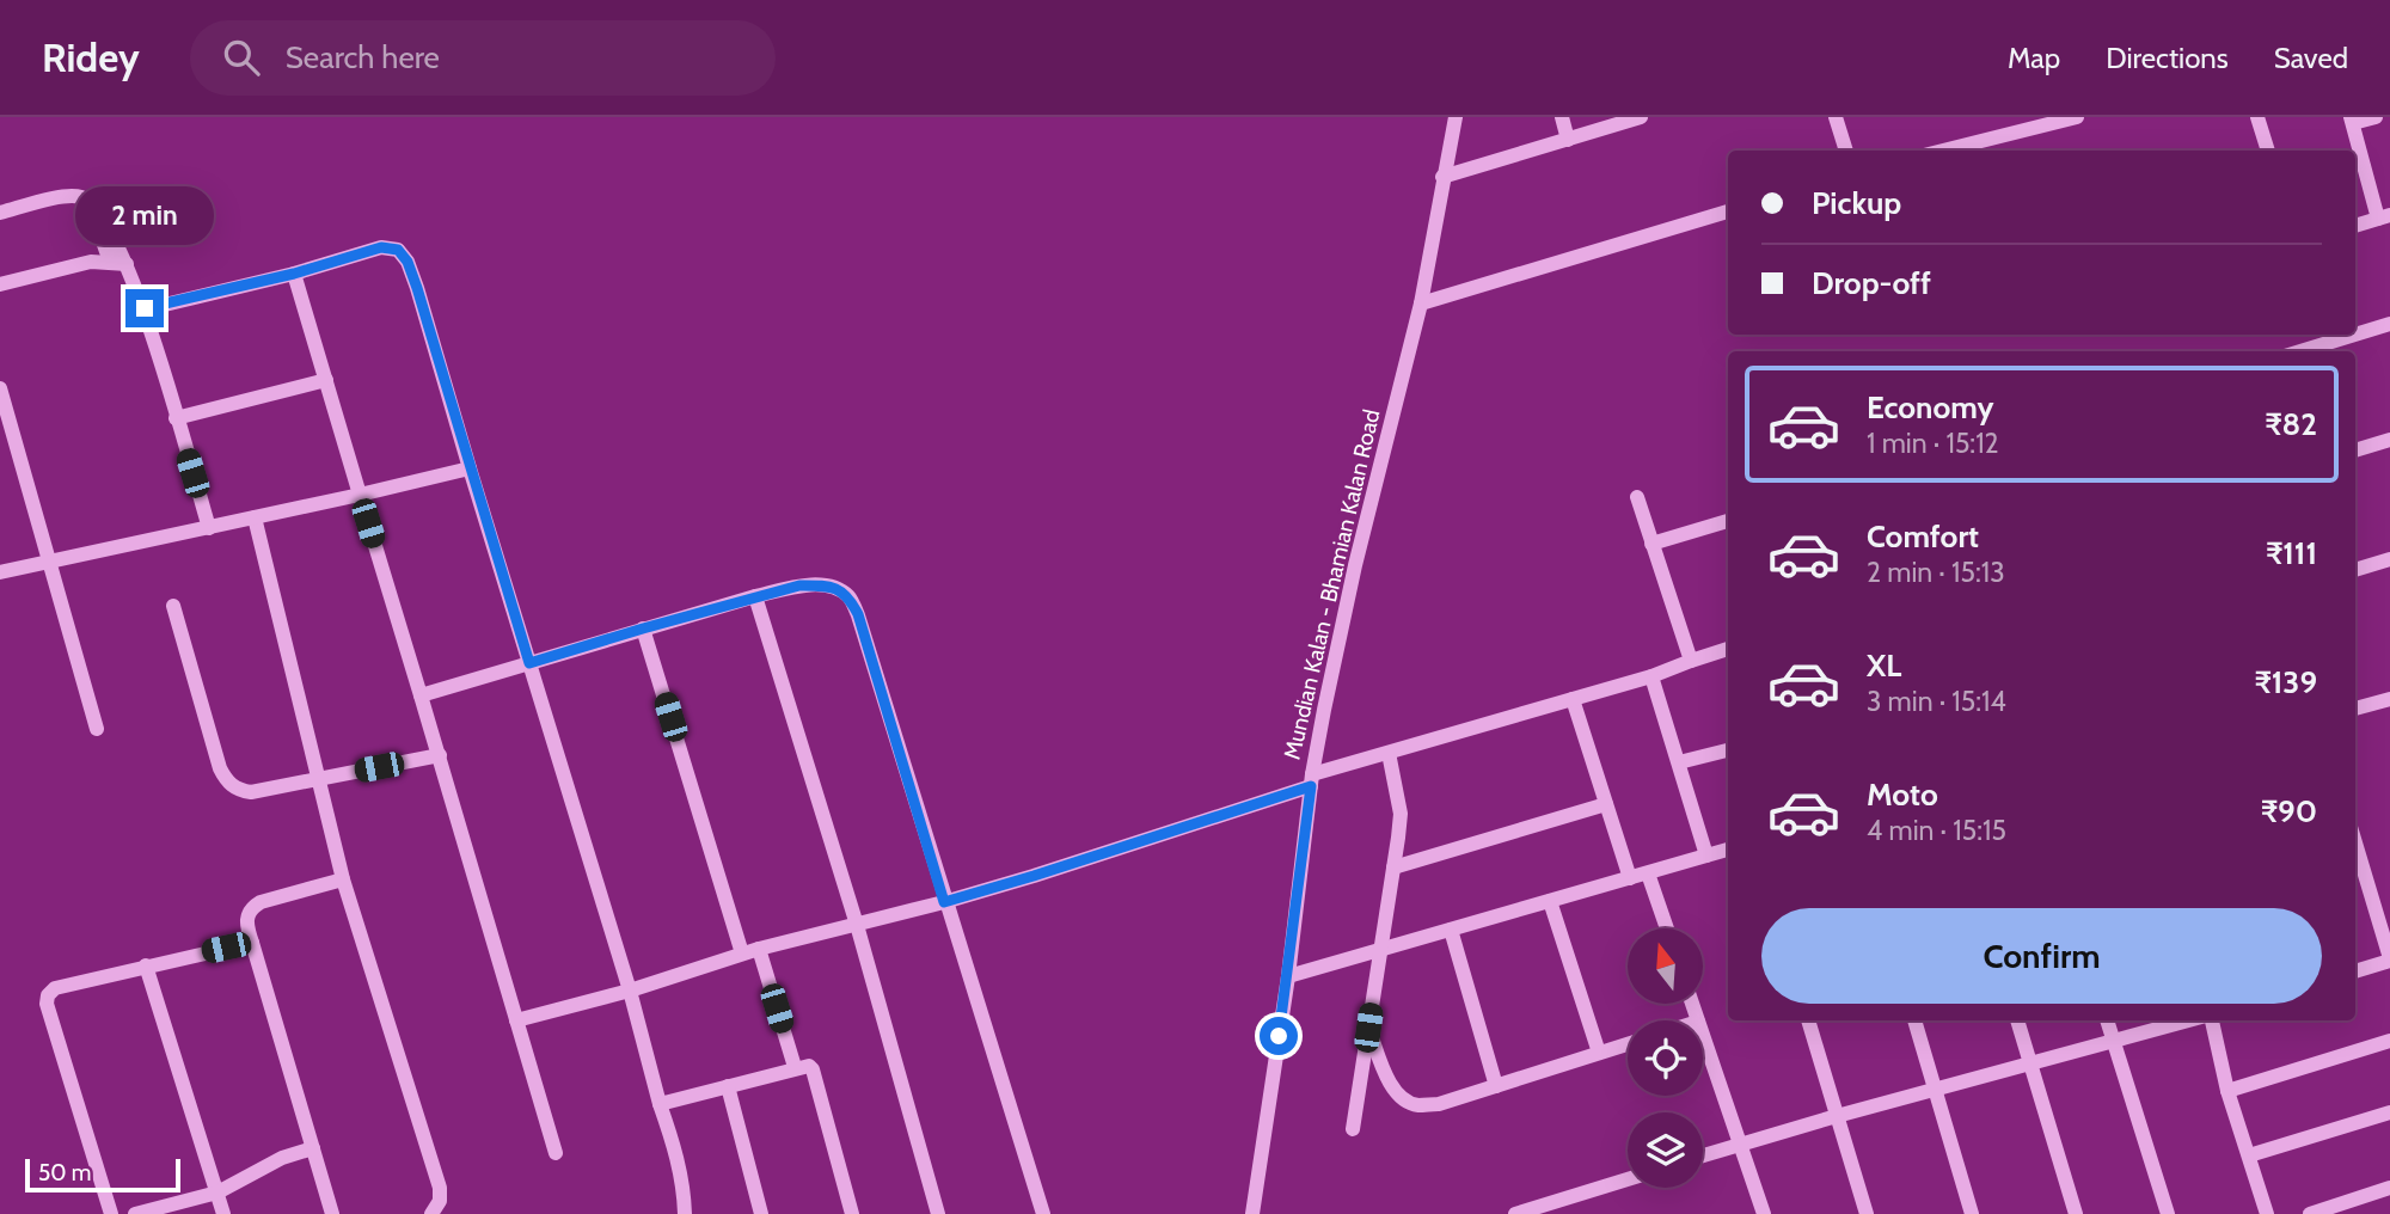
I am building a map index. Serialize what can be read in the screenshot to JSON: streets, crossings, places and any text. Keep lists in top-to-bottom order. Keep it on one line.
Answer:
{"streets":{"street":["Mundian Kalan - Bhamian Kalan Road"]},"scale_bar":"50 m","north":"top","page":{"header":"Ridey","search":"Search here","nav":["Map","Directions","Saved"],"banner":["Pickup","Drop-off"],"bubble":"2 min","list":[{"name":"Economy","note":"1 min · 15:12","value":"₹82"},{"name":"Comfort","note":"2 min · 15:13","value":"₹111"},{"name":"XL","note":"3 min · 15:14","value":"₹139"},{"name":"Moto","note":"4 min · 15:15","value":"₹90"}],"buttons":"Confirm","scale":"50 m"}}
